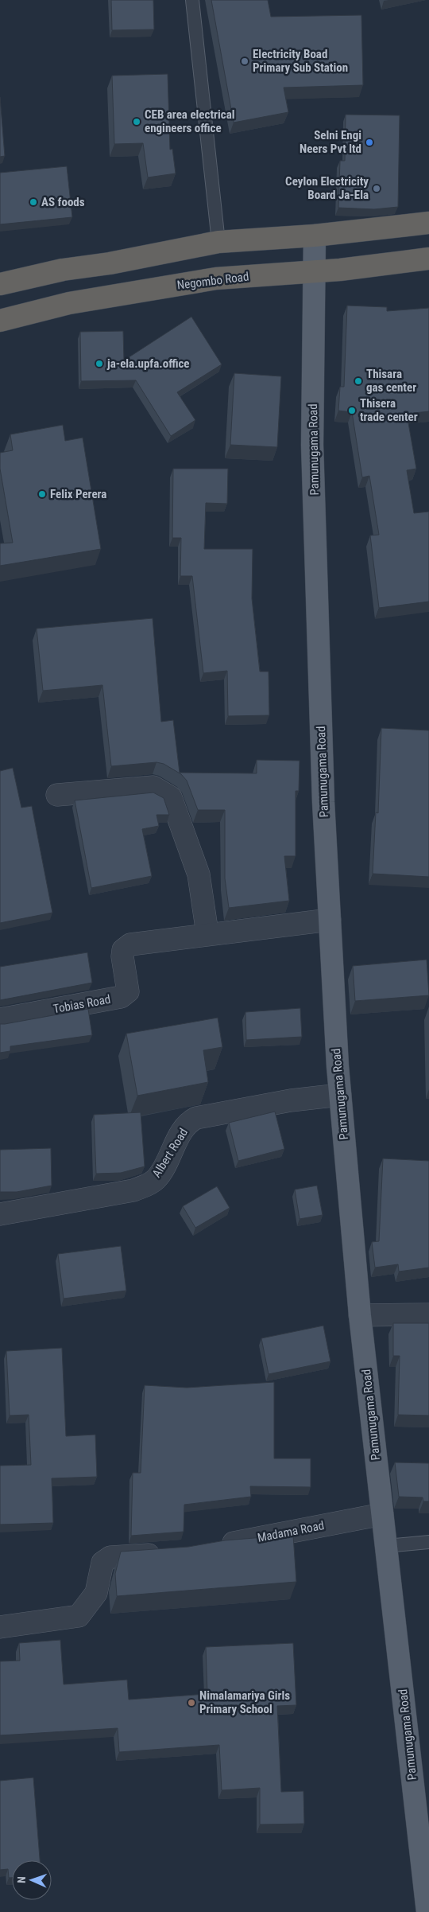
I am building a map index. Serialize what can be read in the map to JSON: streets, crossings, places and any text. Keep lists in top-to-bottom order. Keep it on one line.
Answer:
{"streets":{"highway":["Negombo Road"],"main road":["Pamunugama Road"],"street":["Tobias Road","Albert Road","Madama Road"]},"crossings":[["Negombo Road","Pamunugama Road"],["Pamunugama Road","Tobias Road"],["Pamunugama Road","Albert Road"],["Pamunugama Road","Madama Road"]],"places":["Electricity Boad Primary Sub Station","CEB area electrical engineers office","Selni Engi Neers Pvt ltd","Ceylon Electricity Board Ja-Ela","AS foods","ja-ela.upfa.office","Thisara gas center","Thisera trade center","Felix Perera","Nimalamariya Girls Primary School"],"north":"left"}
